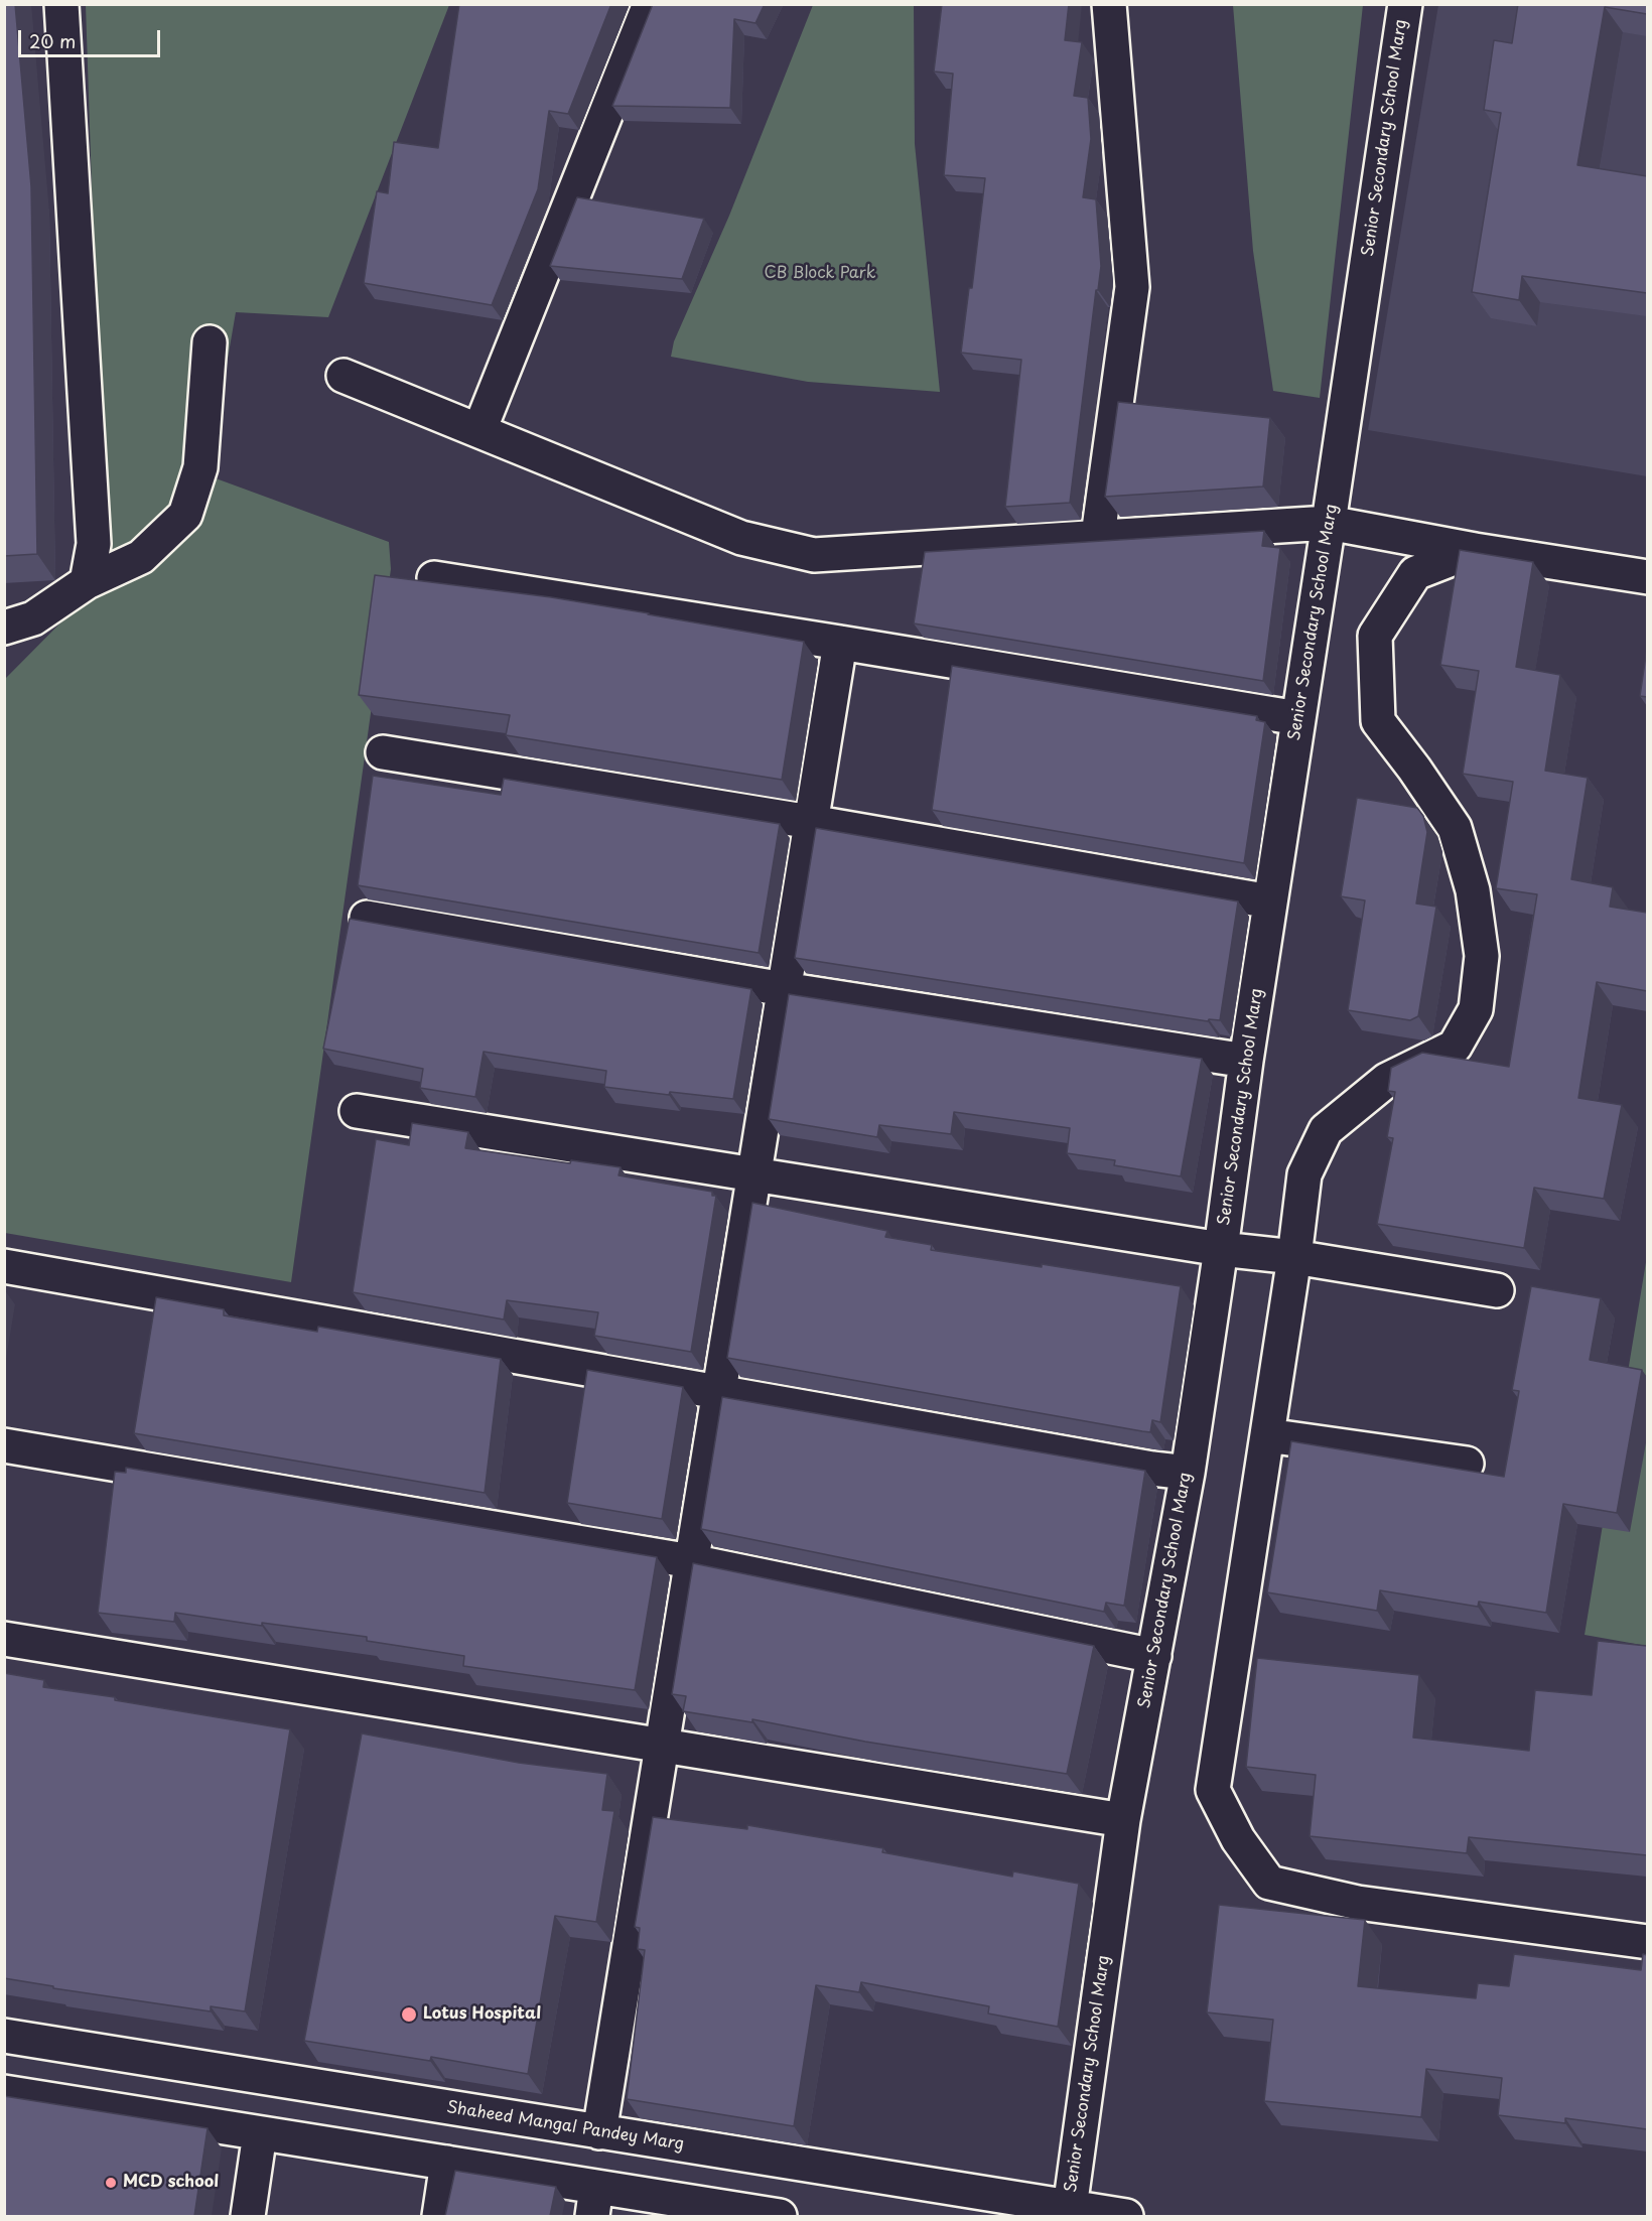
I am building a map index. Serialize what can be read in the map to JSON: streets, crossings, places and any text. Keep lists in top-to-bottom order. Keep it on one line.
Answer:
{"streets":{"street":["Senior Secondary School Marg","Shaheed Mangal Pandey Marg"]},"crossings":[["Senior Secondary School Marg","Shaheed Mangal Pandey Marg"]],"parks":["CB Block Park"],"places":["Lotus Hospital","MCD school"],"scale_bar":"20 m"}
